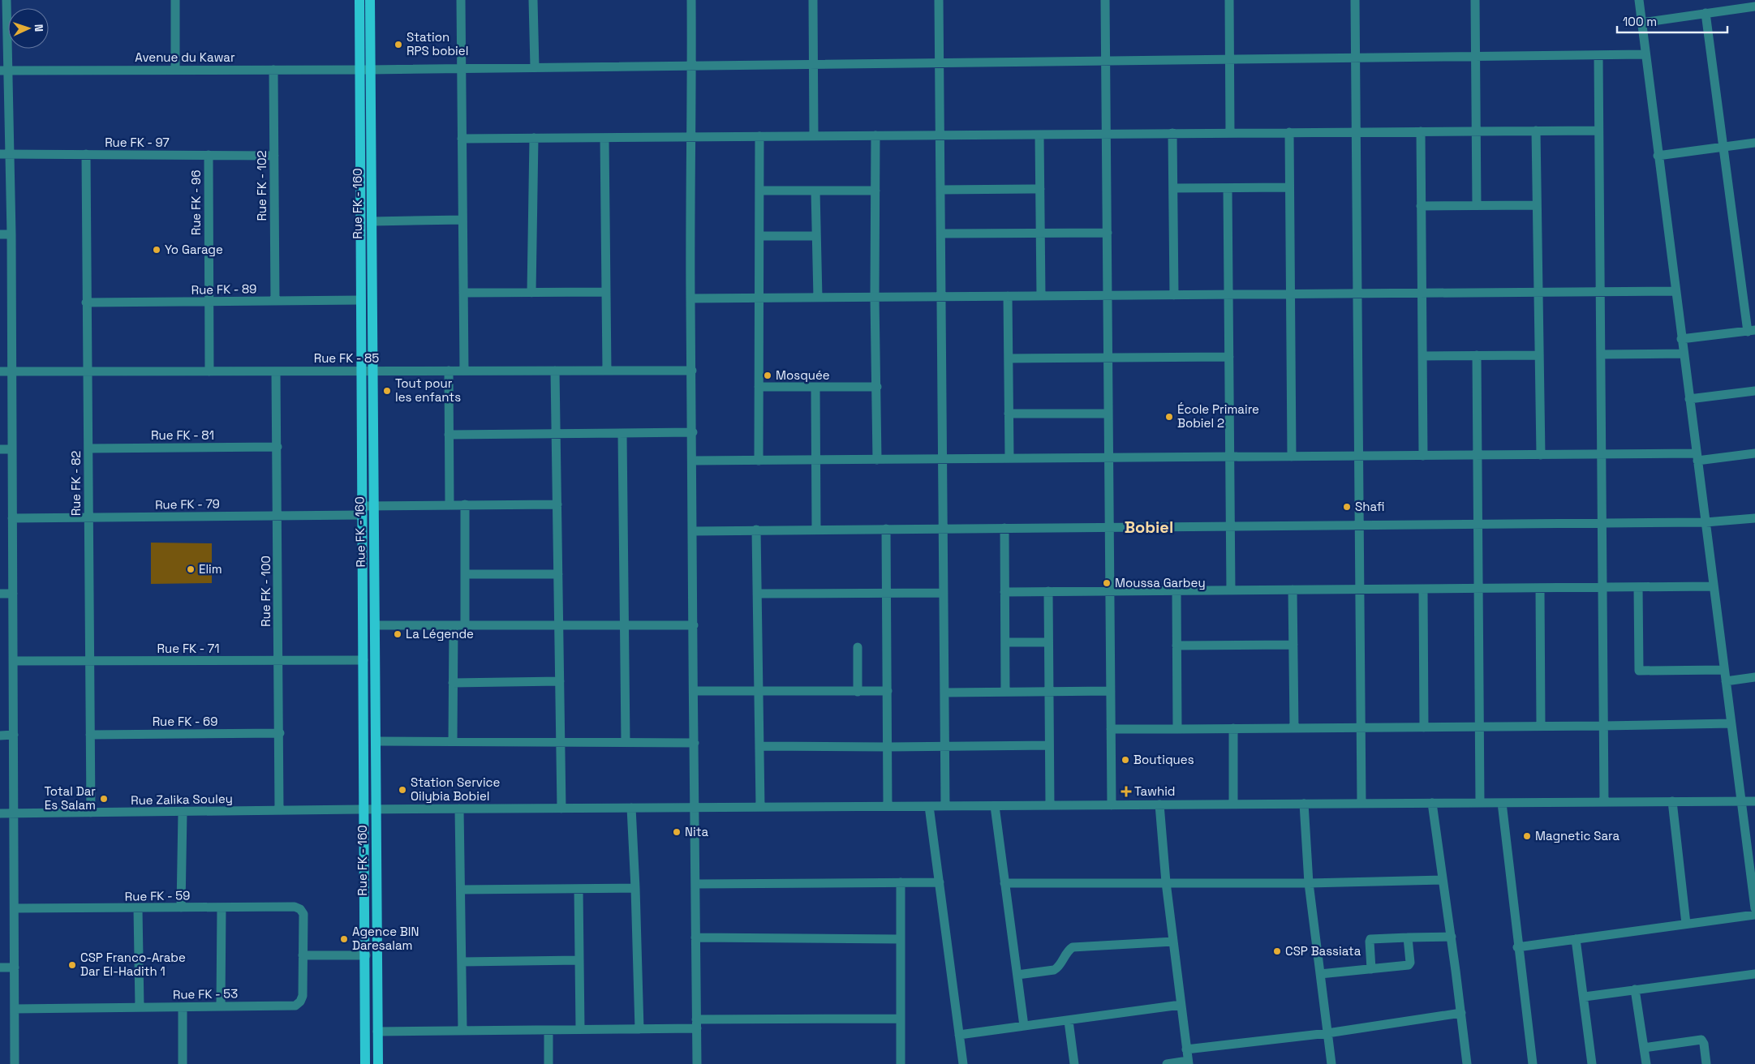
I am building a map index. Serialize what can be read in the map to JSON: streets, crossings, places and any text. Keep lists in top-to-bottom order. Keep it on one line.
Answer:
{"streets":{"main road":["Rue FK - 160"],"street":["Avenue du Kawar","Rue FK - 97","Rue FK - 102","Rue FK - 96","Rue FK - 89","Rue FK - 85","Rue FK - 81","Rue FK - 82","Rue FK - 79","Rue FK - 100","Rue FK - 71","Rue FK - 69","Rue Zalika Souley","Rue FK - 59","Rue FK - 53"]},"crossings":[["Avenue du Kawar","Rue FK - 102"],["Avenue du Kawar","Rue FK - 160"],["Rue FK - 97","Rue FK - 102"],["Rue FK - 97","Rue FK - 96"],["Rue FK - 97","Rue FK - 82"],["Rue FK - 102","Rue FK - 89"],["Rue FK - 96","Rue FK - 89"],["Rue FK - 96","Rue FK - 85"],["Rue FK - 160","Rue FK - 89"],["Rue FK - 160","Rue FK - 85"],["Rue FK - 160","Rue FK - 79"],["Rue FK - 160","Rue FK - 71"],["Rue FK - 160","Rue Zalika Souley"],["Rue FK - 89","Rue FK - 82"],["Rue FK - 85","Rue FK - 82"],["Rue FK - 85","Rue FK - 100"],["Rue FK - 81","Rue FK - 82"],["Rue FK - 81","Rue FK - 100"],["Rue FK - 82","Rue FK - 79"],["Rue FK - 82","Rue FK - 71"],["Rue FK - 82","Rue FK - 69"],["Rue FK - 82","Rue Zalika Souley"],["Rue FK - 79","Rue FK - 100"],["Rue FK - 100","Rue FK - 71"],["Rue FK - 100","Rue FK - 69"],["Rue FK - 100","Rue Zalika Souley"],["Rue FK - 59","Rue FK - 53"]],"districts":["Bobiel"],"places":{"other":["Station RPS bobiel","Yo Garage","Mosquée","Tout pour les enfants","École Primaire Bobiel 2","Shafi","Elim","Moussa Garbey","La Légende","Boutiques","Station Service Oilybia Bobiel","Total Dar Es Salam","Nita","Magnetic Sara","Agence BIN Daresalam","CSP Bassiata","CSP Franco-Arabe Dar El-Hadith 1"],"health":["Tawhid"]},"scale_bar":"100 m","north":"right"}
